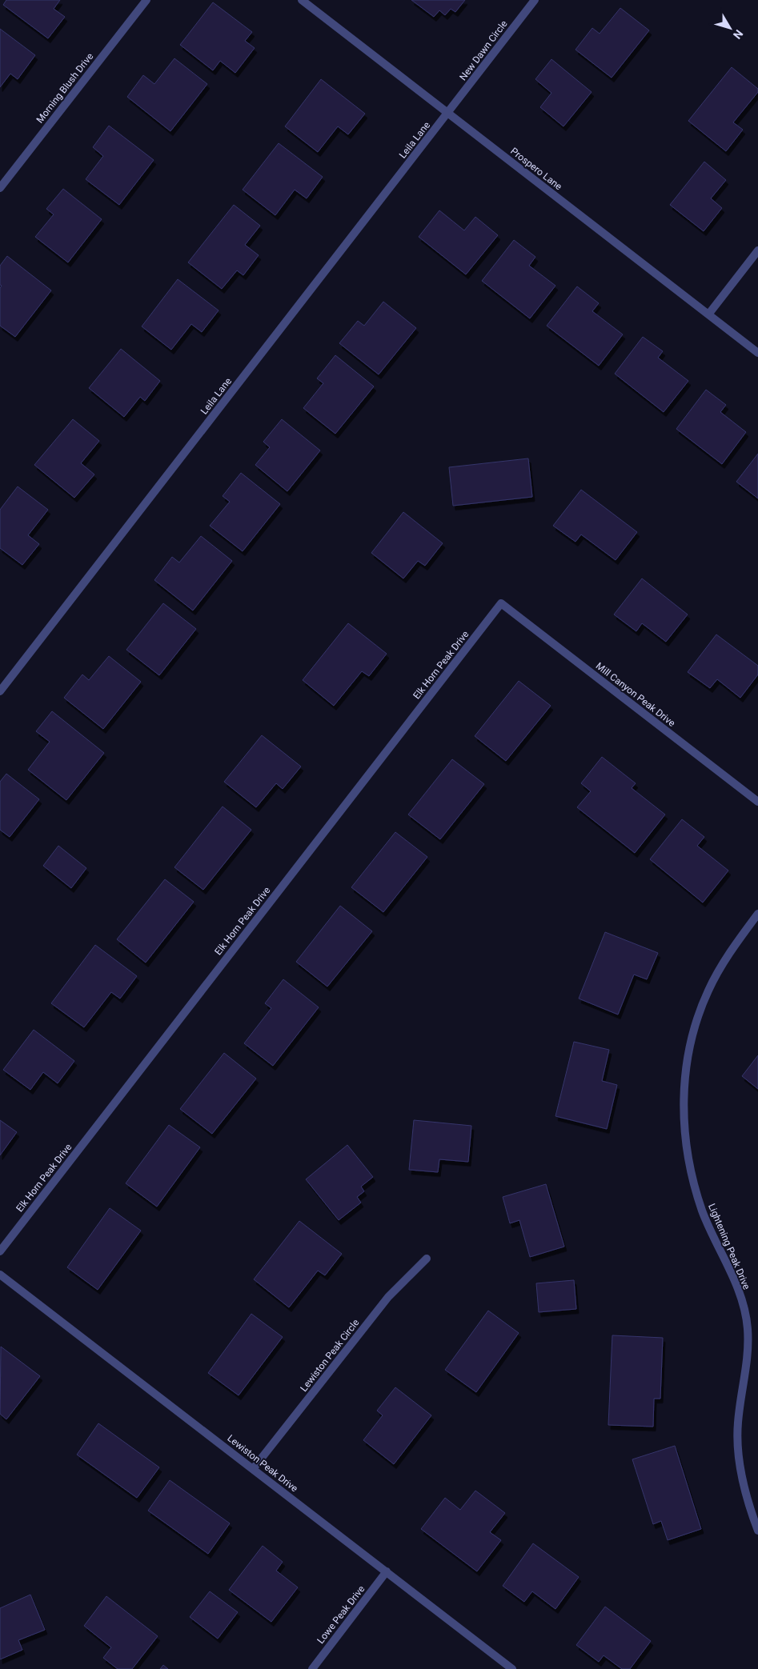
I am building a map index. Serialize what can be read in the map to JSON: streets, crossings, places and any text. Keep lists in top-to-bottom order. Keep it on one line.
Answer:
{"streets":{"street":["New Dawn Circle","Morning Blush Drive","Leila Lane","Prospero Lane","Elk Horn Peak Drive","Mill Canyon Peak Drive","Lightening Peak Drive","Lewiston Peak Circle","Lewiston Peak Drive","Lowe Peak Drive"]},"crossings":[["New Dawn Circle","Leila Lane"],["New Dawn Circle","Prospero Lane"],["Leila Lane","Prospero Lane"],["Elk Horn Peak Drive","Mill Canyon Peak Drive"],["Lewiston Peak Circle","Lewiston Peak Drive"],["Lewiston Peak Drive","Lowe Peak Drive"]],"north":"bottom right"}
